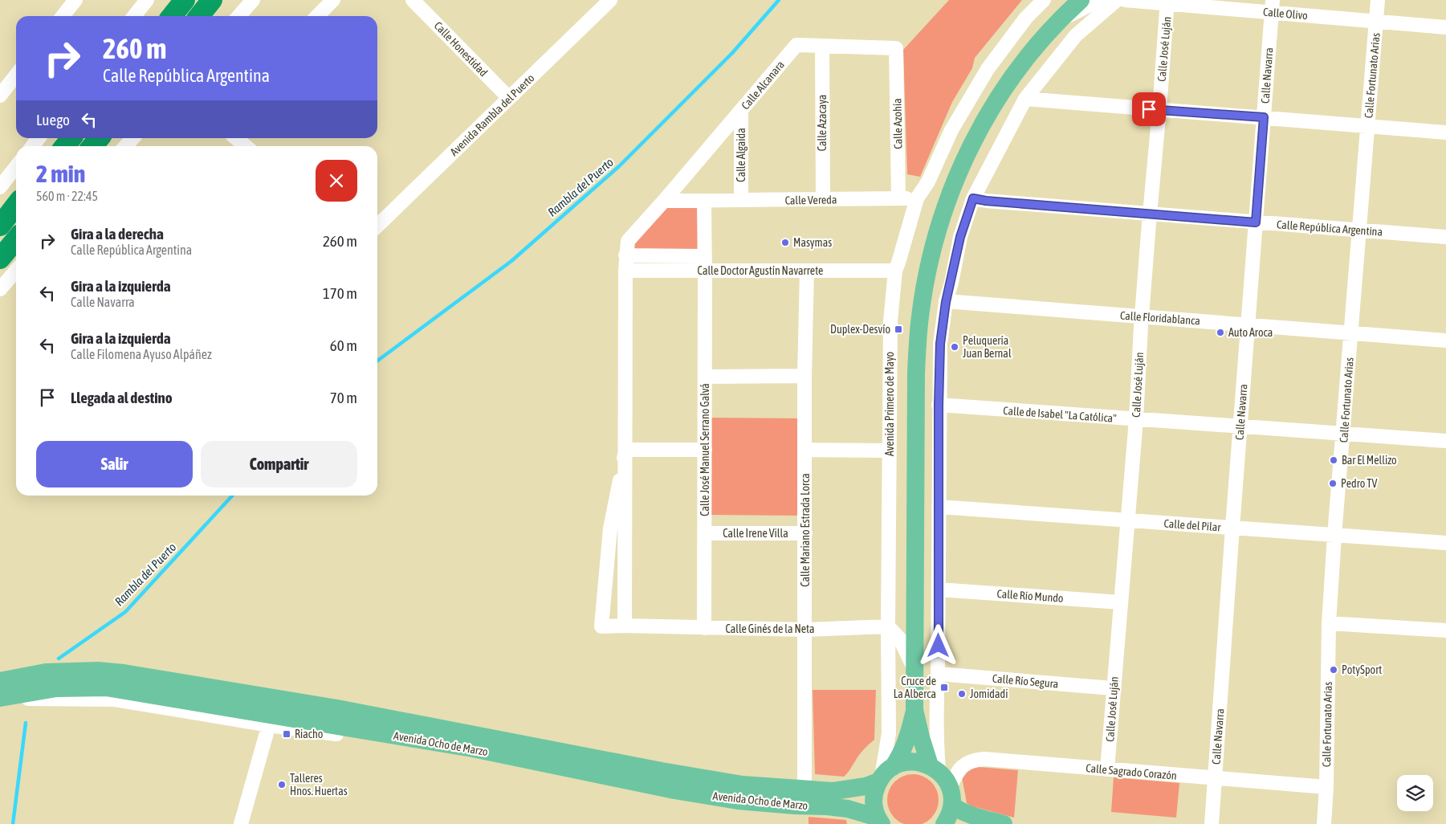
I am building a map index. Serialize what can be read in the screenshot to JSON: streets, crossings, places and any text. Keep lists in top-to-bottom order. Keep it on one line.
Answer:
{"streets":{"main road":["Avenida Ocho de Marzo"],"street":["Calle Olivo","Calle Honestidad","Calle José Luján","Calle Navarra","Calle Fortunato Arias","Calle Alcanara","Avenida Rambla del Puerto","Calle Azacaya","Calle Azohía","Calle Algaida","Calle Vereda","Calle República Argentina","Calle Doctor Agustín Navarrete","Calle Floridablanca","Avenida Primero de Mayo","Calle de Isabel \"La Católica\"","Calle José Manuel Serrano Galvá","Calle del Pilar","Calle Mariano Estrada Lorca","Calle Irene Villa","Calle Río Mundo","Calle Ginés de la Neta","Calle Río Segura","Calle Sagrado Corazón"]},"crossings":[["Calle Olivo","Calle José Luján"],["Calle Olivo","Calle Navarra"],["Calle Olivo","Calle Fortunato Arias"],["Calle Honestidad","Avenida Rambla del Puerto"],["Calle José Luján","Calle República Argentina"],["Calle José Luján","Calle Floridablanca"],["Calle José Luján","Calle de Isabel \"La Católica\""],["Calle José Luján","Calle del Pilar"],["Calle José Luján","Calle Río Mundo"],["Calle José Luján","Calle Río Segura"],["Calle José Luján","Calle Sagrado Corazón"],["Calle Navarra","Calle República Argentina"],["Calle Navarra","Calle Floridablanca"],["Calle Navarra","Calle de Isabel \"La Católica\""],["Calle Navarra","Calle del Pilar"],["Calle Navarra","Calle Sagrado Corazón"],["Calle Fortunato Arias","Calle República Argentina"],["Calle Fortunato Arias","Calle Floridablanca"],["Calle Fortunato Arias","Calle de Isabel \"La Católica\""],["Calle Fortunato Arias","Calle del Pilar"],["Calle Fortunato Arias","Calle Sagrado Corazón"],["Calle Alcanara","Calle Azacaya"],["Calle Alcanara","Calle Azohía"],["Calle Alcanara","Calle Algaida"],["Calle Alcanara","Calle Vereda"],["Calle Alcanara","Calle Doctor Agustín Navarrete"],["Calle Azacaya","Calle Vereda"],["Calle Azohía","Calle Vereda"],["Calle Algaida","Calle Vereda"],["Calle Vereda","Avenida Primero de Mayo"],["Calle Vereda","Calle José Manuel Serrano Galvá"],["Calle Doctor Agustín Navarrete","Avenida Primero de Mayo"],["Calle Doctor Agustín Navarrete","Calle José Manuel Serrano Galvá"],["Calle Doctor Agustín Navarrete","Calle Mariano Estrada Lorca"],["Avenida Primero de Mayo","Calle Ginés de la Neta"],["Avenida Primero de Mayo","Avenida Ocho de Marzo"],["Calle José Manuel Serrano Galvá","Calle Irene Villa"],["Calle José Manuel Serrano Galvá","Calle Ginés de la Neta"],["Calle Mariano Estrada Lorca","Calle Irene Villa"],["Calle Mariano Estrada Lorca","Calle Ginés de la Neta"],["Calle Mariano Estrada Lorca","Avenida Ocho de Marzo"]],"water":["Rambla del Puerto"],"places":{"other":["Masymas","Auto Aroca","Peluquería Juan Bernal","Bar El Mellizo","Pedro TV","PotySport","Jomidadi","Talleres Hnos. Huertas"],"transit":["Duplex-Desvío","Cruce de La Alberca","Riacho"]},"page":{"turn":["260 m","Calle República Argentina"],"then":"Luego","heading":["2 min","560 m · 22:45"],"list":[{"name":"Gira a la derecha","note":"Calle República Argentina","value":"260 m"},{"name":"Gira a la izquierda","note":"Calle Navarra","value":"170 m"},{"name":"Gira a la izquierda","note":"Calle Filomena Ayuso Alpáñez","value":"60 m"},{"name":"Llegada al destino","value":"70 m"}],"buttons":["Salir","Compartir"]}}
